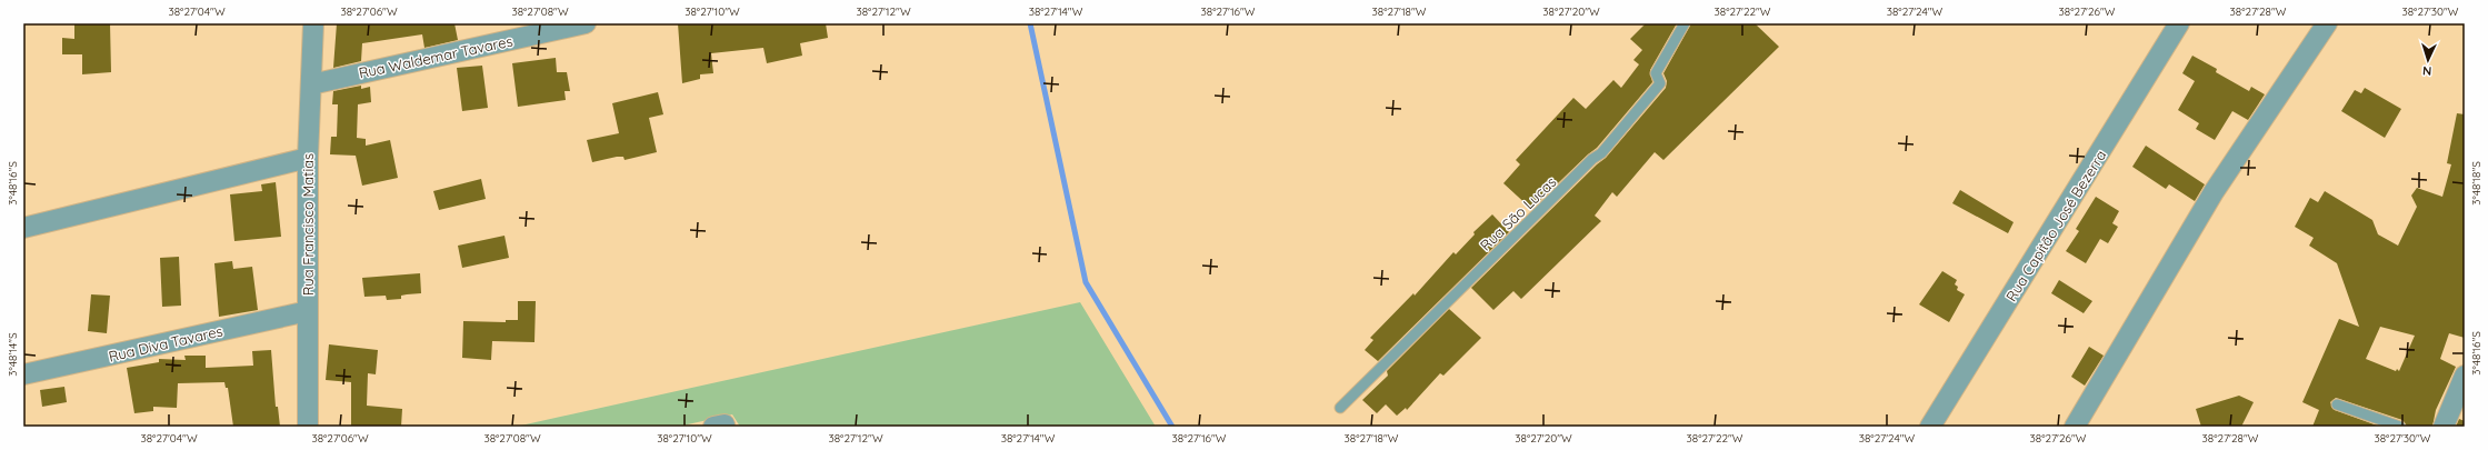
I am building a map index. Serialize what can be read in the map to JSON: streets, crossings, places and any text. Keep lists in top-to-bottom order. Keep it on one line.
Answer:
{"streets":{"street":["Rua Waldemar Tavares","Rua Francisco Matias","Rua Capitão José Bezerra","Rua Diva Tavares"],"lane":["Rua São Lucas"]},"crossings":[["Rua Waldemar Tavares","Rua Francisco Matias"],["Rua Francisco Matias","Rua Diva Tavares"]],"north":"bottom","coordinates":["38°27'04\"W","38°27'06\"W","38°27'08\"W","38°27'10\"W","38°27'12\"W","38°27'14\"W","38°27'16\"W","38°27'18\"W","38°27'20\"W","38°27'22\"W","38°27'24\"W","38°27'26\"W","38°27'28\"W","38°27'30\"W","3°48'18\"S","3°48'16\"S","3°48'14\"S"]}
